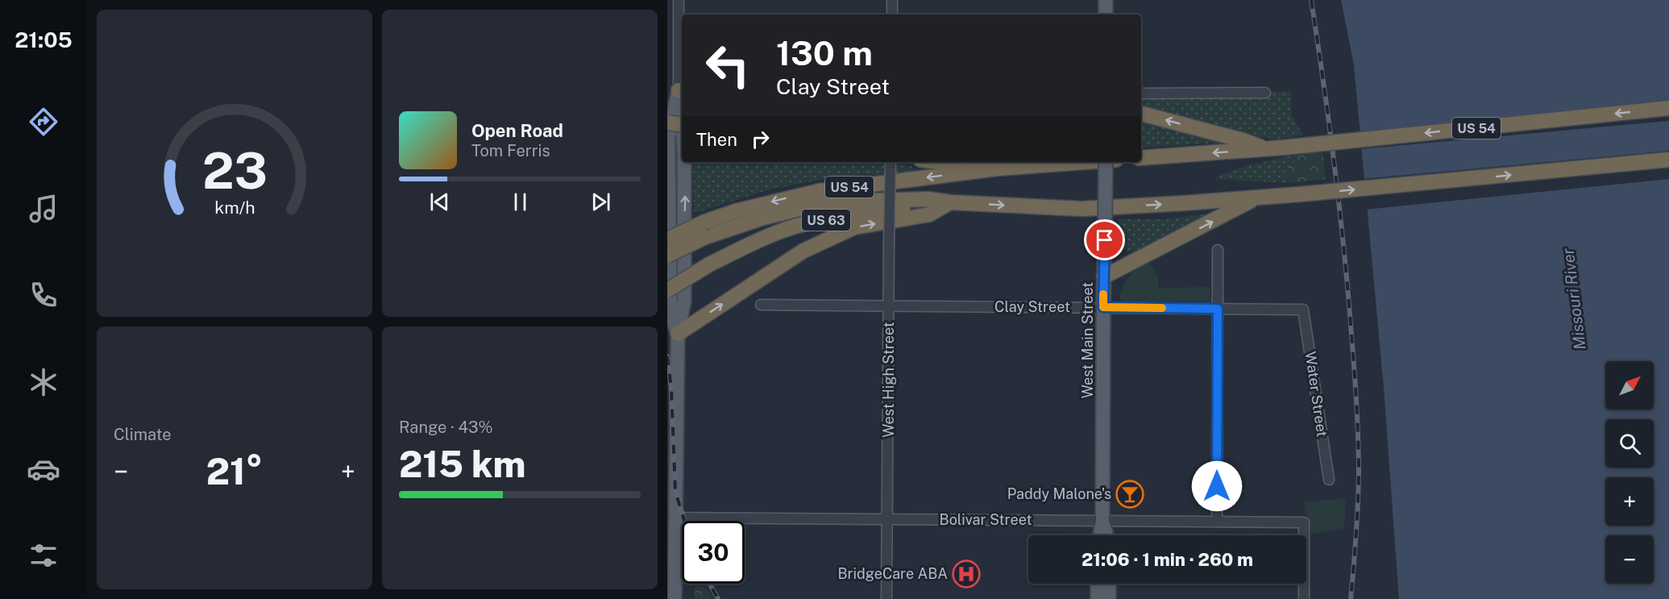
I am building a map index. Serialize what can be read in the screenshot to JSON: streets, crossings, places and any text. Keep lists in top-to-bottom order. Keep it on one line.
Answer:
{"streets":{"highway":["US 54","US 63"],"main road":["West Main Street"],"street":["Clay Street","West High Street","Water Street","Bolivar Street"]},"crossings":[["US 54","US 63"],["Clay Street","West Main Street"],["Clay Street","West High Street"],["Clay Street","Water Street"],["West Main Street","Bolivar Street"],["West High Street","Bolivar Street"]],"water":["Missouri River"],"places":{"bar":["Paddy Malone's"],"hospital":["BridgeCare ABA"]},"north":"top right","page":{"tabs":"21:05","turn":["130 m","Clay Street"],"song":["Open Road","Tom Ferris"],"then":"Then","tile":["Climate",["Range · 43%","215 km"]],"map_buttons":["+","−"],"heat":["−","21°","+"],"limit":"30","trip":"21:06 · 1 min · 260 m","gauge":["23","km/h"]}}
